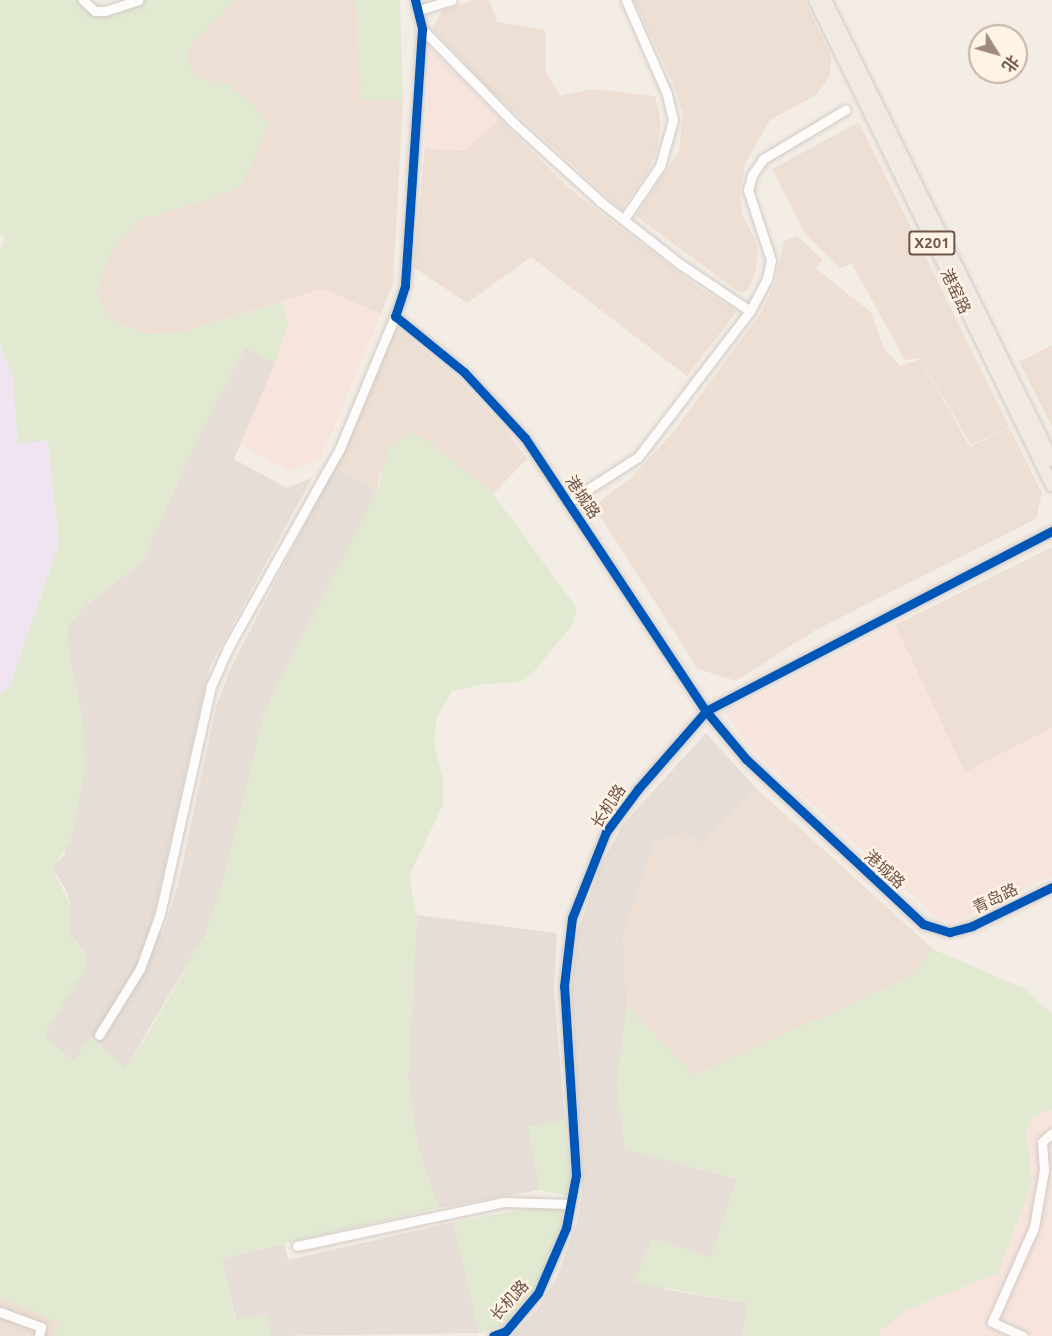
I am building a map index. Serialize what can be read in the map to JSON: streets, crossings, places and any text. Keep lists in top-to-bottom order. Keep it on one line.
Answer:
{"streets":{"main road":["X201","港窑路"],"street":["港城路","长机路","青岛路"]},"crossings":[["港城路","长机路"],["港城路","青岛路"]],"north":"bottom right"}
